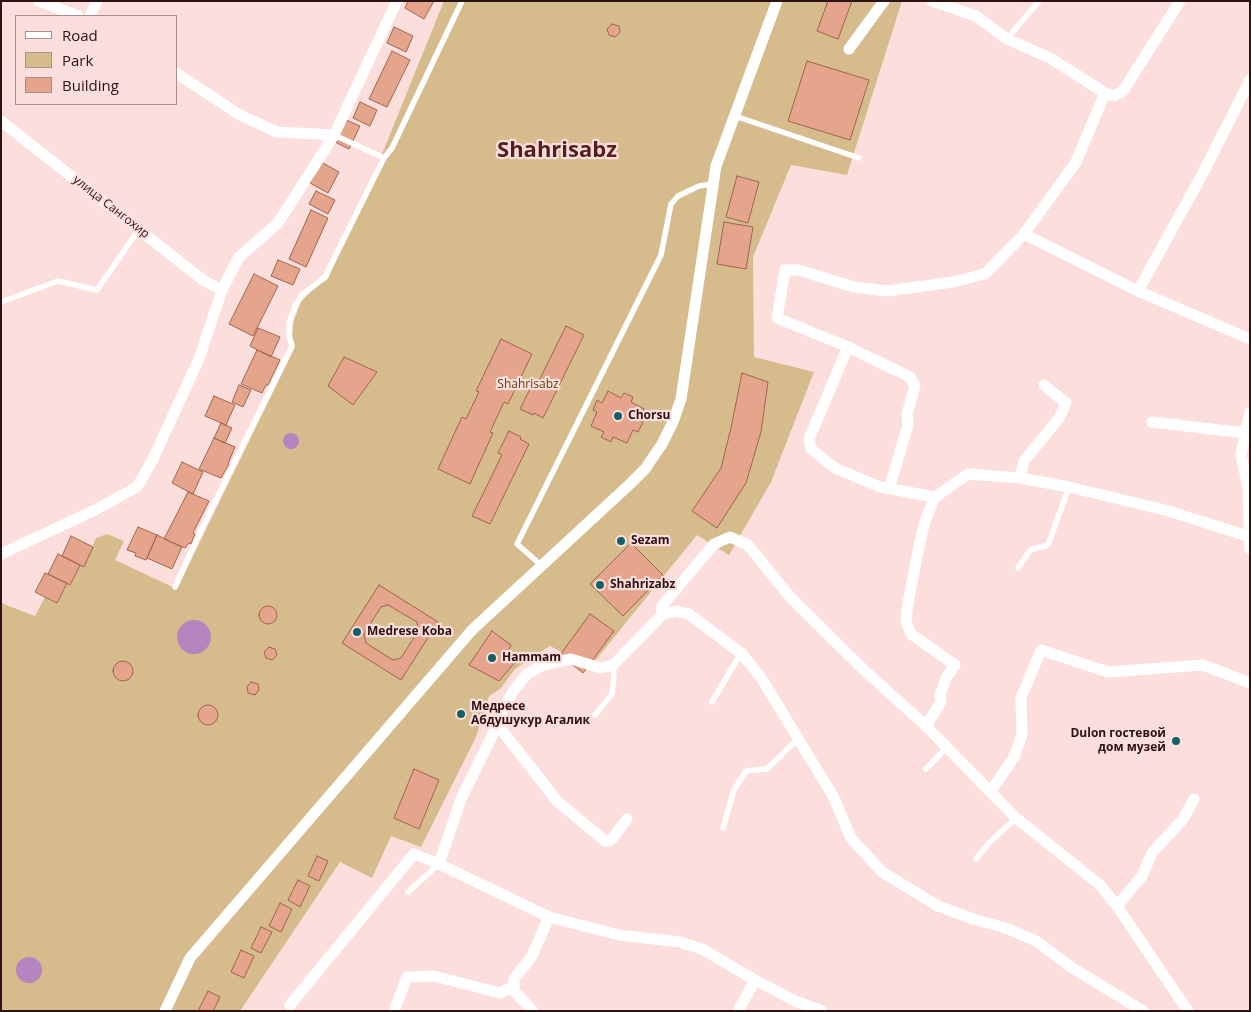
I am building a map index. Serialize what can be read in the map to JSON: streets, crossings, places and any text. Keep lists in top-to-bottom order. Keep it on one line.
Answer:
{"streets":{"street":["улица Сангохир"]},"districts":["Shahrisabz"],"parks":["Shahrisabz"],"places":["Chorsu","Sezam","Shahrizabz","Medrese Koba","Hammam","Медресе Абдушукур Агалик","Dulon гостевой дом музей"],"legend":["Road","Park","Building"]}
